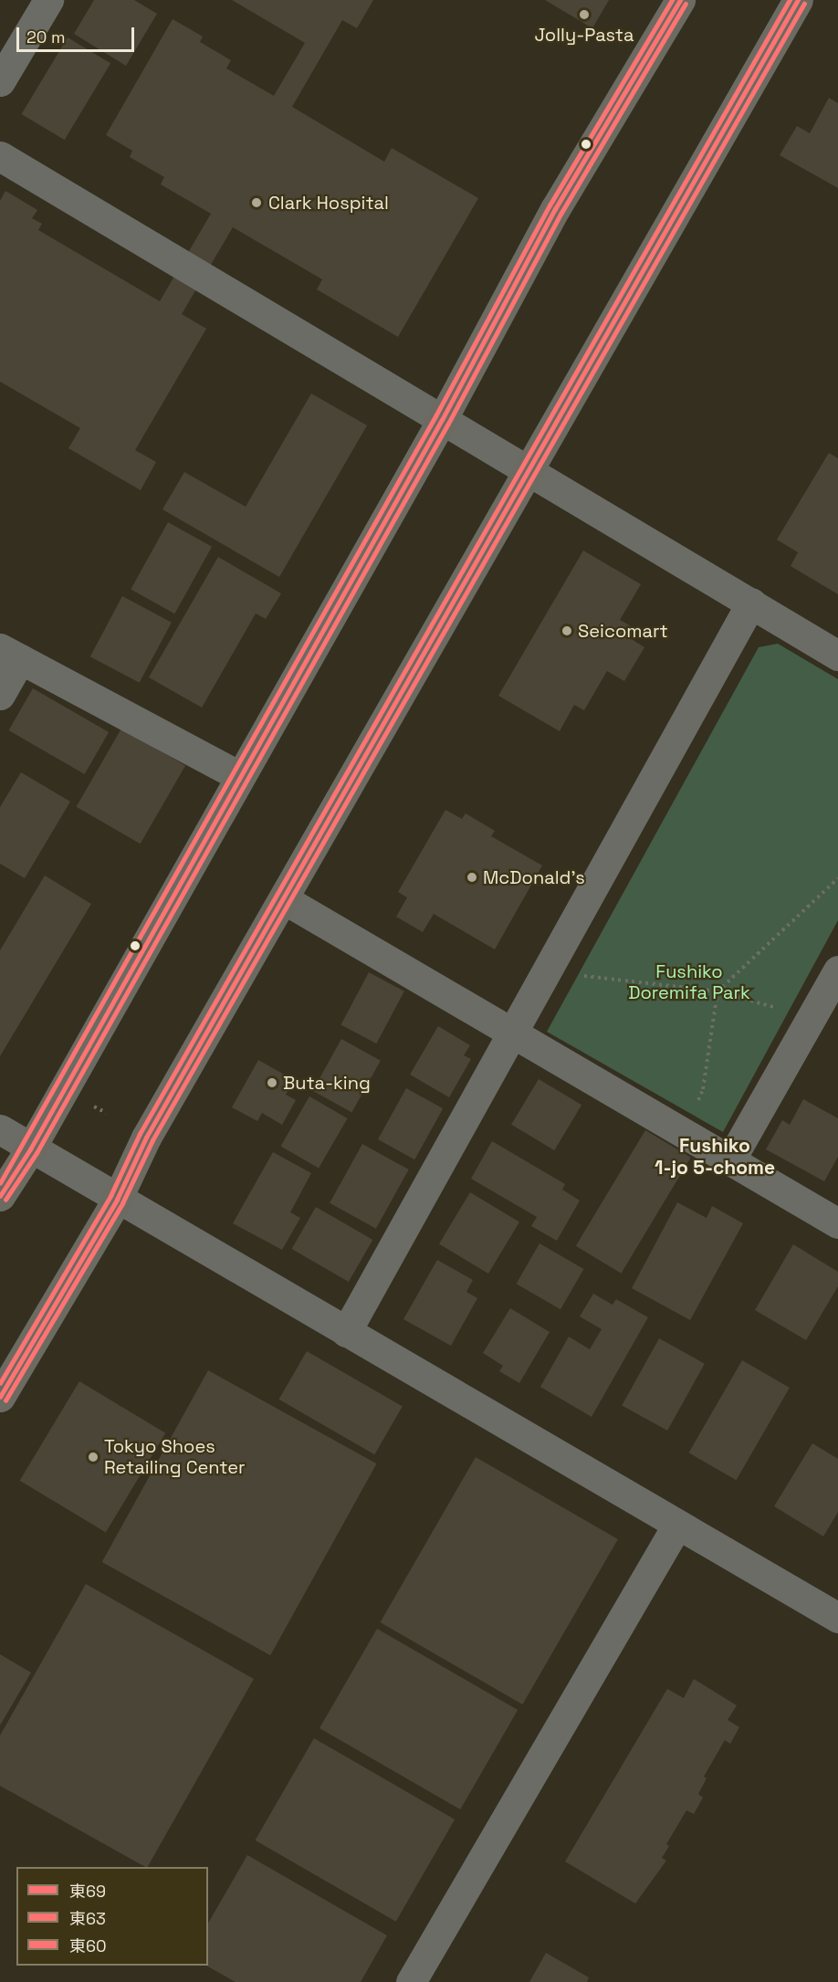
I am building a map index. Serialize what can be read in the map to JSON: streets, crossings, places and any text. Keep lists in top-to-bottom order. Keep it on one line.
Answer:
{"districts":["Fushiko 1-jo 5-chome"],"parks":["Fushiko Doremifa Park"],"places":["Jolly-Pasta","Clark Hospital","Seicomart","McDonald's","Buta-king","Tokyo Shoes Retailing Center"],"lines":["transit line 東69","transit line 東60","transit line 東63"],"legend":["東69","東63","東60"],"scale_bar":"20 m"}
